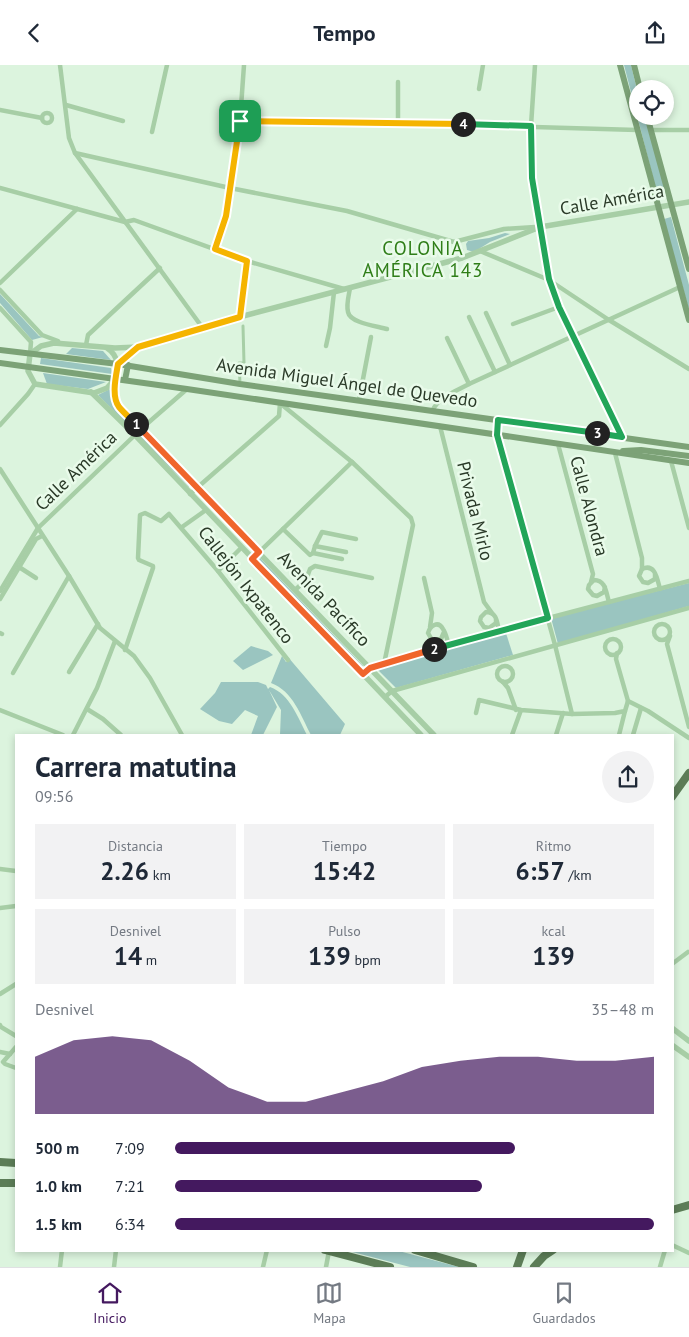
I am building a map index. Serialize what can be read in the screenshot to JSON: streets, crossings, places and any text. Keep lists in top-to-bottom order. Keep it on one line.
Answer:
{"streets":{"main road":["Avenida Miguel Ángel de Quevedo"],"street":["Calle América","Calle Alondra","Privada Mirlo","Callejón Ixpatenco","Avenida Pacífico"]},"crossings":[["Calle América","Avenida Miguel Ángel de Quevedo"],["Calle América","Avenida Pacífico"],["Avenida Miguel Ángel de Quevedo","Calle Alondra"],["Avenida Miguel Ángel de Quevedo","Privada Mirlo"],["Avenida Miguel Ángel de Quevedo","Avenida Pacífico"],["Callejón Ixpatenco","Avenida Pacífico"]],"districts":["COLONIA AMÉRICA 143"],"page":{"header":"Tempo","pins":["4","1","3","2"],"heading":["Carrera matutina","09:56"],"stats":[["Distancia","2.26 km"],["Tiempo","15:42"],["Ritmo","6:57 /km"],["Desnivel","14 m"],["Pulso","139 bpm"],["kcal","139"]],"chart":["Desnivel","35–48 m"],"list":[{"name":"500 m","note":"7:09"},{"name":"1.0 km","note":"7:21"},{"name":"1.5 km","note":"6:34"}],"tabs":["Inicio","Mapa","Guardados"]}}
